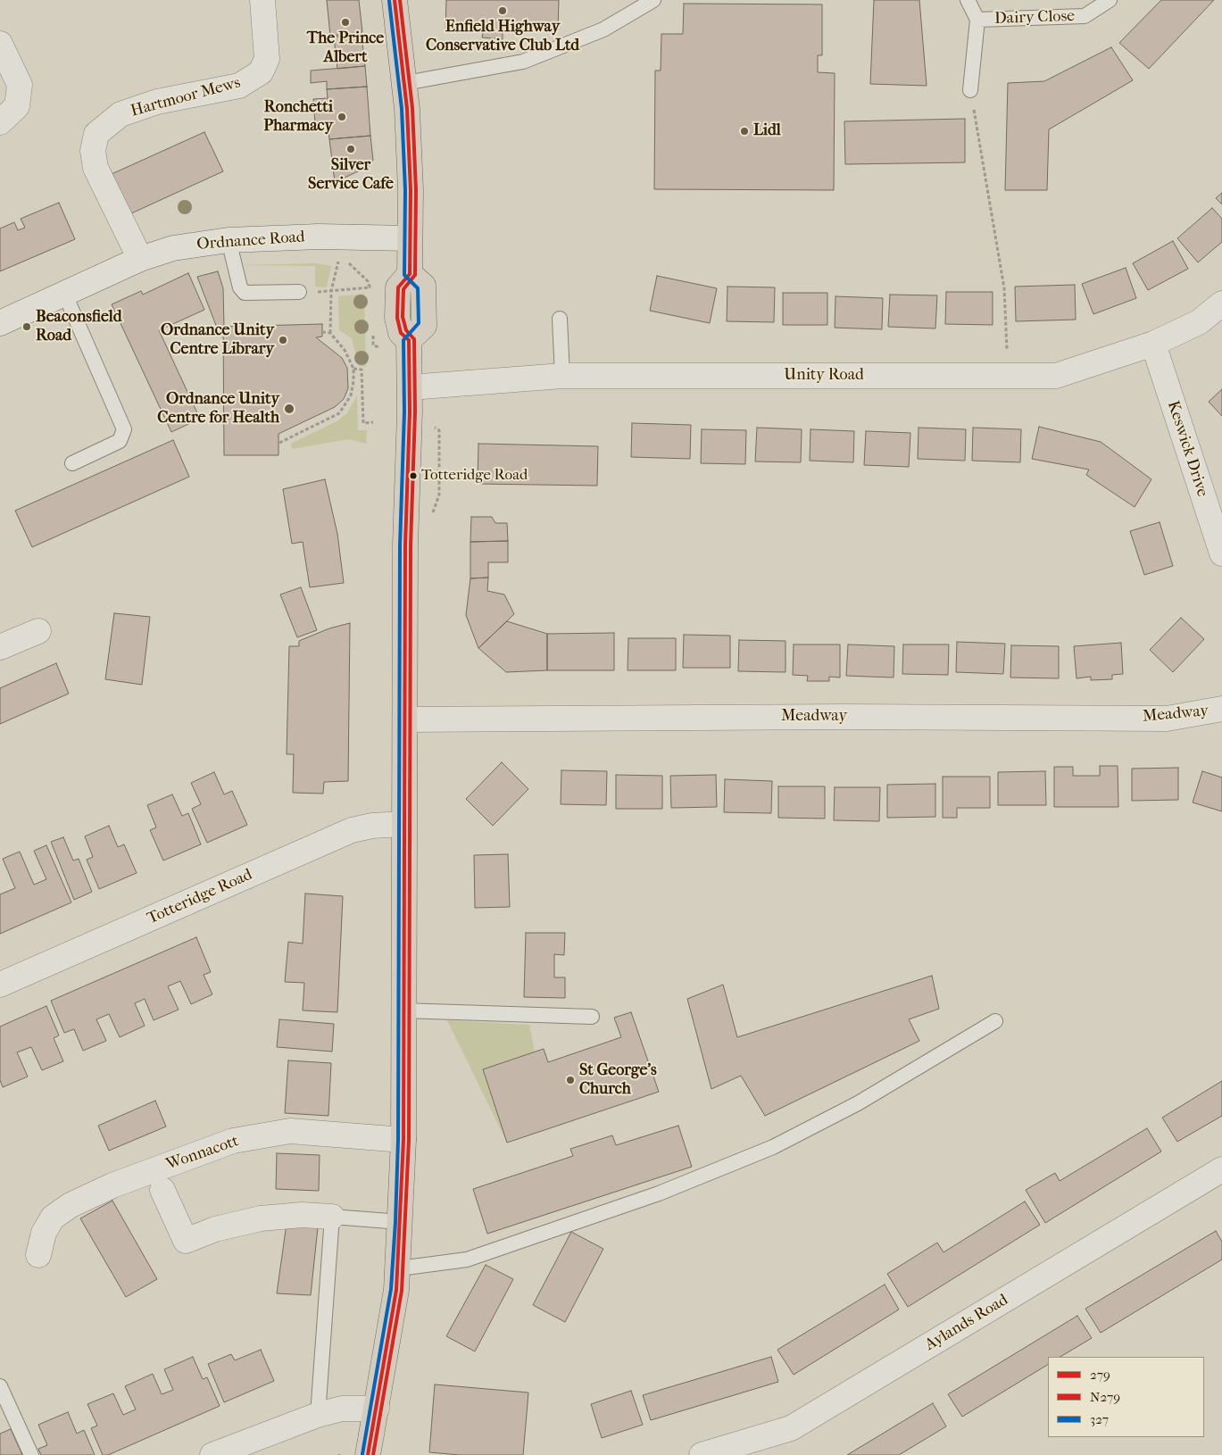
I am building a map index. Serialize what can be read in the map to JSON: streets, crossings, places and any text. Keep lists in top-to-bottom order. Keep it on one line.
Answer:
{"streets":{"street":["Hartmoor Mews","Ordnance Road","Unity Road","Keswick Drive","Meadway","Totteridge Road","Wonnacott","Aylands Road"],"lane":["Dairy Close"]},"crossings":[["Hartmoor Mews","Ordnance Road"],["Unity Road","Keswick Drive"]],"places":["Enfield Highway Conservative Club Ltd","The Prince Albert","Ronchetti Pharmacy","Lidl","Silver Service Cafe","Beaconsfield Road","Ordnance Unity Centre Library","Ordnance Unity Centre for Health","Totteridge Road","St George's Church"],"lines":["transit line 279","transit line N279","transit line 327"],"legend":["279","N279","327"]}
